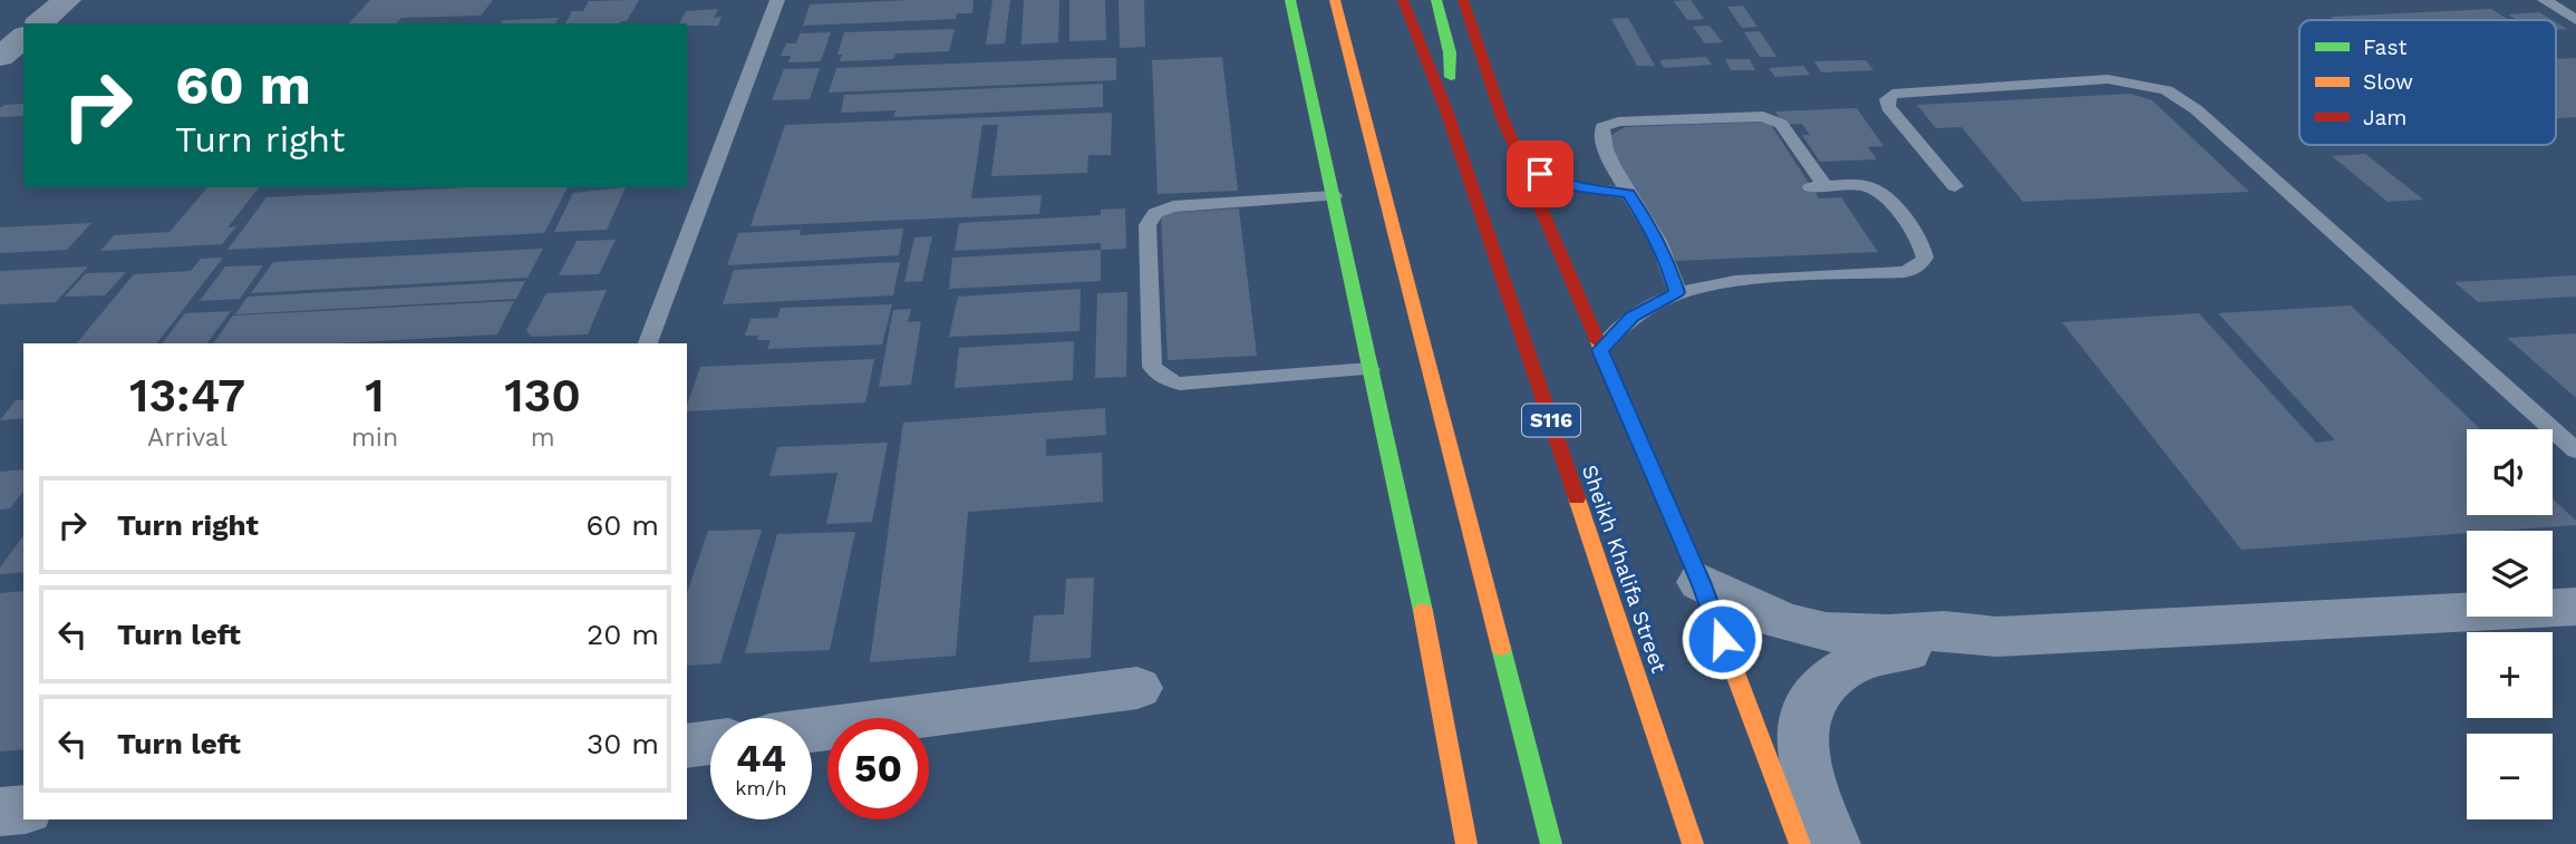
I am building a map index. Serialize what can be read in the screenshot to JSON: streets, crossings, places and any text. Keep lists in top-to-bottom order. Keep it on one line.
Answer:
{"streets":{"main road":["S116","Sheikh Khalifa Street"]},"legend":["Fast","Slow","Jam"],"page":{"turn":["60 m","Turn right"],"eta":["13:47","Arrival","1","min","130","m"],"map_buttons":["+","−"],"list":[{"name":"Turn right","value":"60 m"},{"name":"Turn left","value":"20 m"},{"name":"Turn left","value":"30 m"}],"speed":"44 km/h","limit":"50"}}
